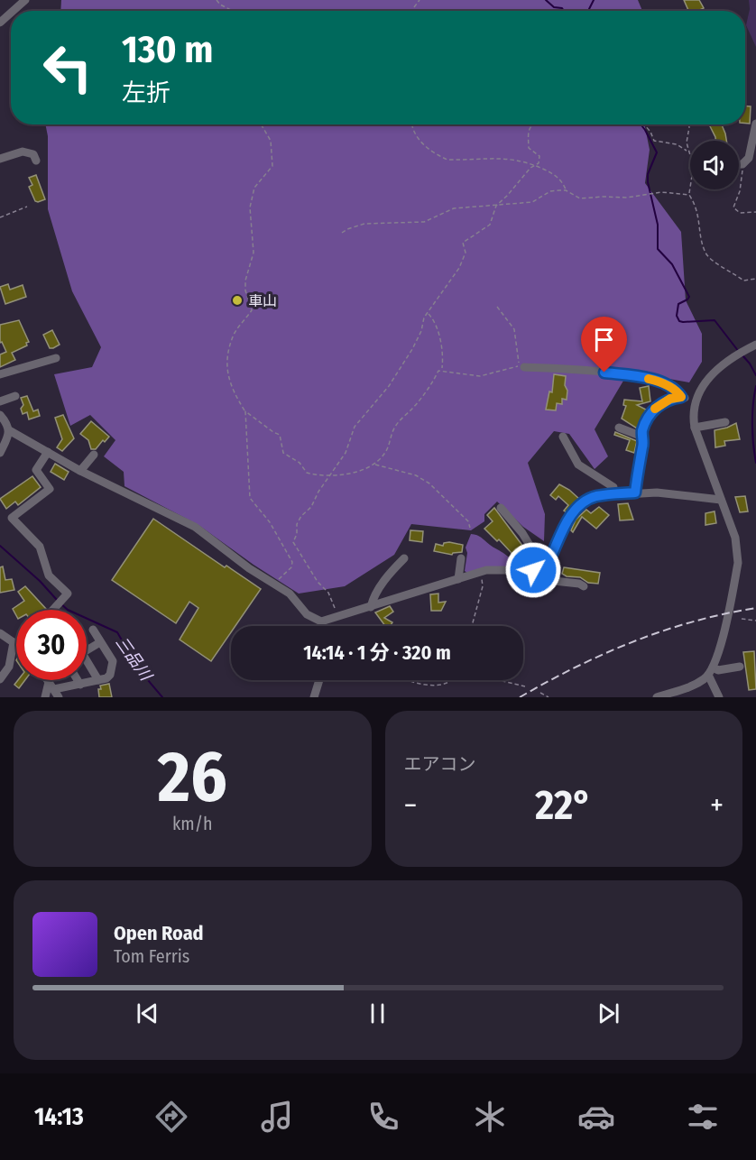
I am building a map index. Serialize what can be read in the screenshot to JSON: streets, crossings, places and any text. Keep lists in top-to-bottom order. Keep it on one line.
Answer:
{"water":["三品川"],"places":["車山"],"page":{"turn":["130 m","左折"],"limit":"30","trip":"14:14 · 1 分 · 320 m","tile":[["26","km/h"],"エアコン"],"heat":["−","22°","+"],"song":["Open Road","Tom Ferris"],"tabs":"14:13"}}
